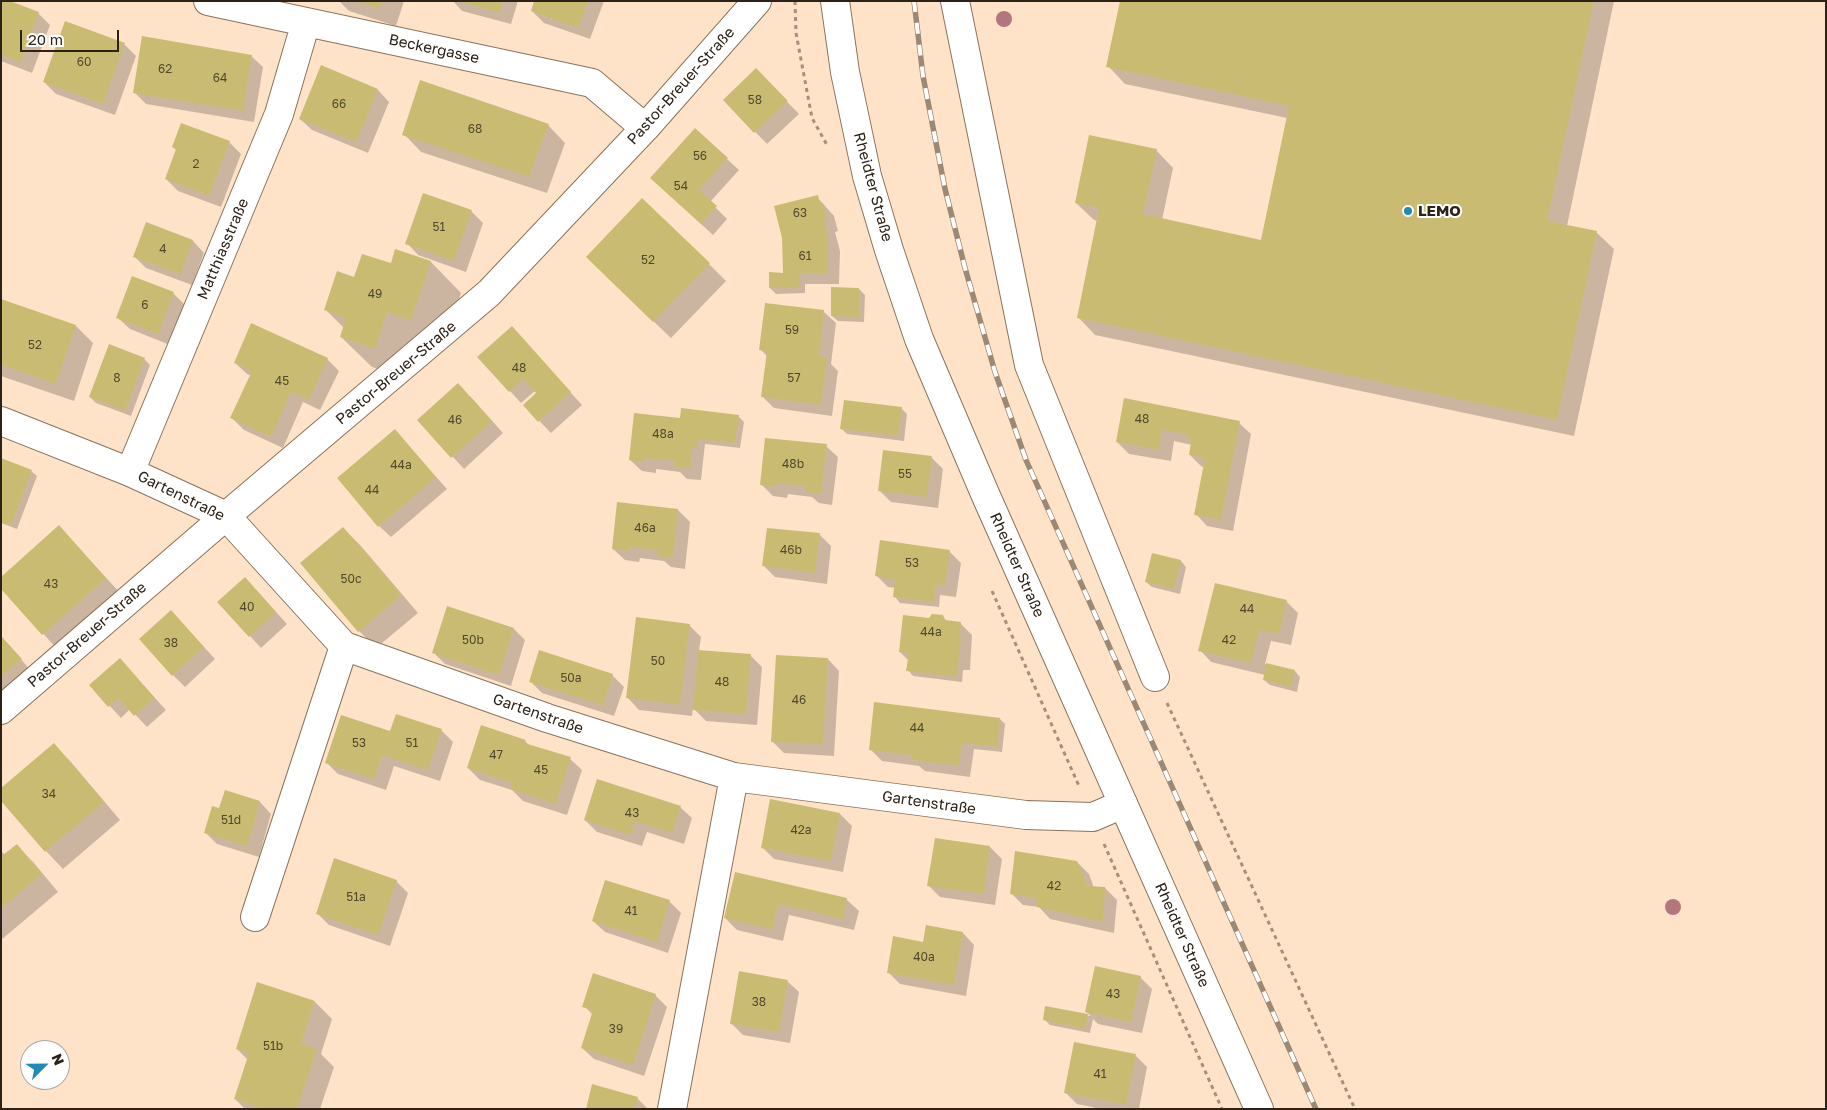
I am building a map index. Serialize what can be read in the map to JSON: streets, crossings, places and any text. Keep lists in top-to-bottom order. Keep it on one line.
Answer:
{"streets":{"street":["Beckergasse","Pastor-Breuer-Straße","Rheidter Straße","Matthiasstraße","Gartenstraße"]},"crossings":[["Beckergasse","Pastor-Breuer-Straße"],["Beckergasse","Matthiasstraße"],["Pastor-Breuer-Straße","Gartenstraße"],["Rheidter Straße","Gartenstraße"],["Matthiasstraße","Gartenstraße"]],"places":["LEMO"],"house_numbers":["60","62","64","58","66","68","56","2","54","63","51","4","61","52","49","6","59","52","48","8","57","45","48","46","48a","48b","44a","55","44","46a","46b","53","50c","43","40","44","44a","50b","42","38","50","50a","48","46","44","53","51","47","45","34","43","51d","42a","42","51a","41","40a","43","38","39","51b","41"],"scale_bar":"20 m","north":"top right"}
